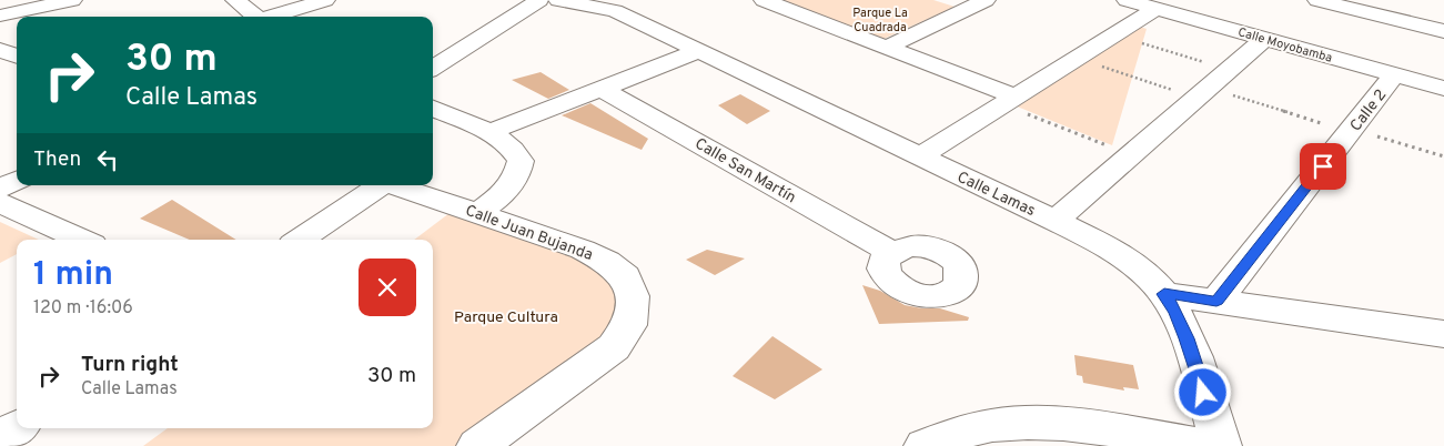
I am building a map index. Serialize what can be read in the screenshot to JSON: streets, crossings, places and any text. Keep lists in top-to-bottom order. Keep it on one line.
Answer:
{"streets":{"street":["Calle Moyobamba","Calle 2","Calle San Martín","Calle Lamas","Calle Juan Bujanda"]},"crossings":[["Calle Moyobamba","Calle 2"]],"parks":["Parque La Cuadrada","Parque Cultura"],"page":{"turn":["30 m","Calle Lamas"],"then":"Then","heading":["1 min","120 m · 16:06"],"list":[{"name":"Turn right","note":"Calle Lamas","value":"30 m"}]}}
